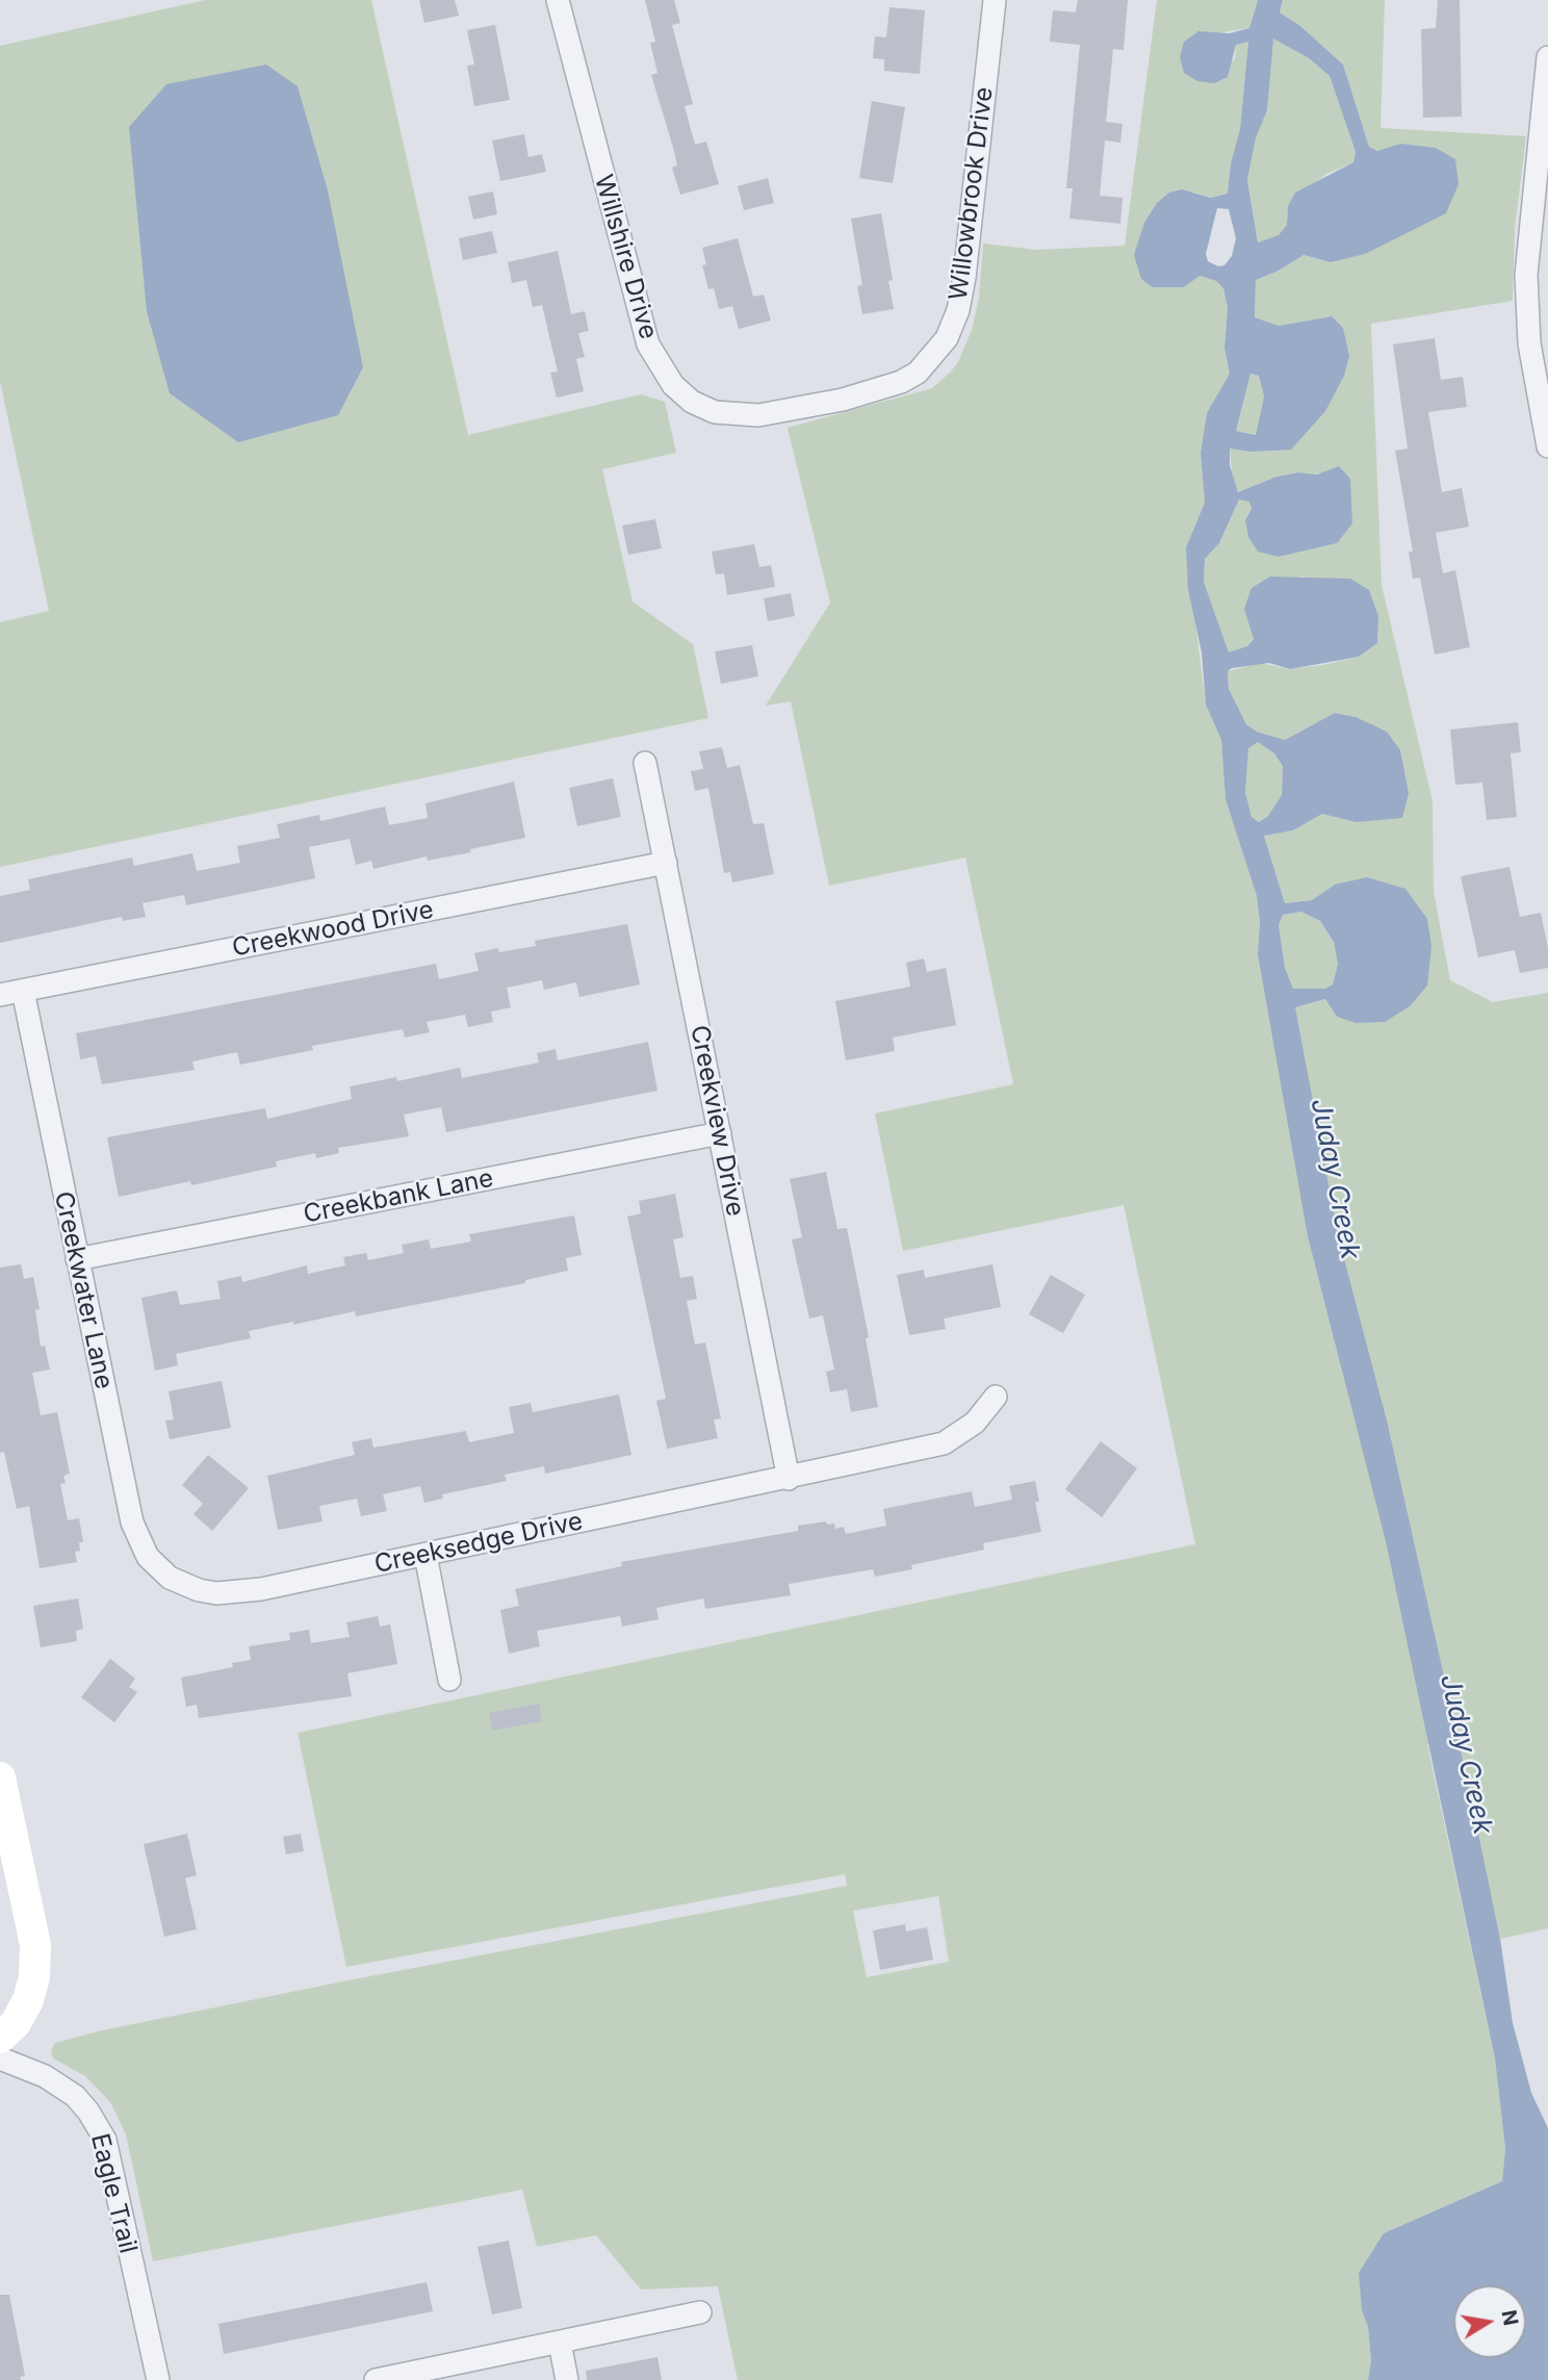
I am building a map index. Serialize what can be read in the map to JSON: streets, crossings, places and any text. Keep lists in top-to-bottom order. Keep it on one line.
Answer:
{"streets":{"street":["Willowbrook Drive","Willshire Drive","Creekwood Drive","Creekview Drive","Creekbank Lane","Creekwater Lane","Creeksedge Drive","Eagle Trail"]},"crossings":[["Willowbrook Drive","Willshire Drive"],["Creekwood Drive","Creekview Drive"],["Creekwood Drive","Creekwater Lane"],["Creekview Drive","Creekbank Lane"],["Creekview Drive","Creeksedge Drive"],["Creekbank Lane","Creekwater Lane"],["Creekwater Lane","Creeksedge Drive"]],"water":["Juday Creek"],"north":"right"}
